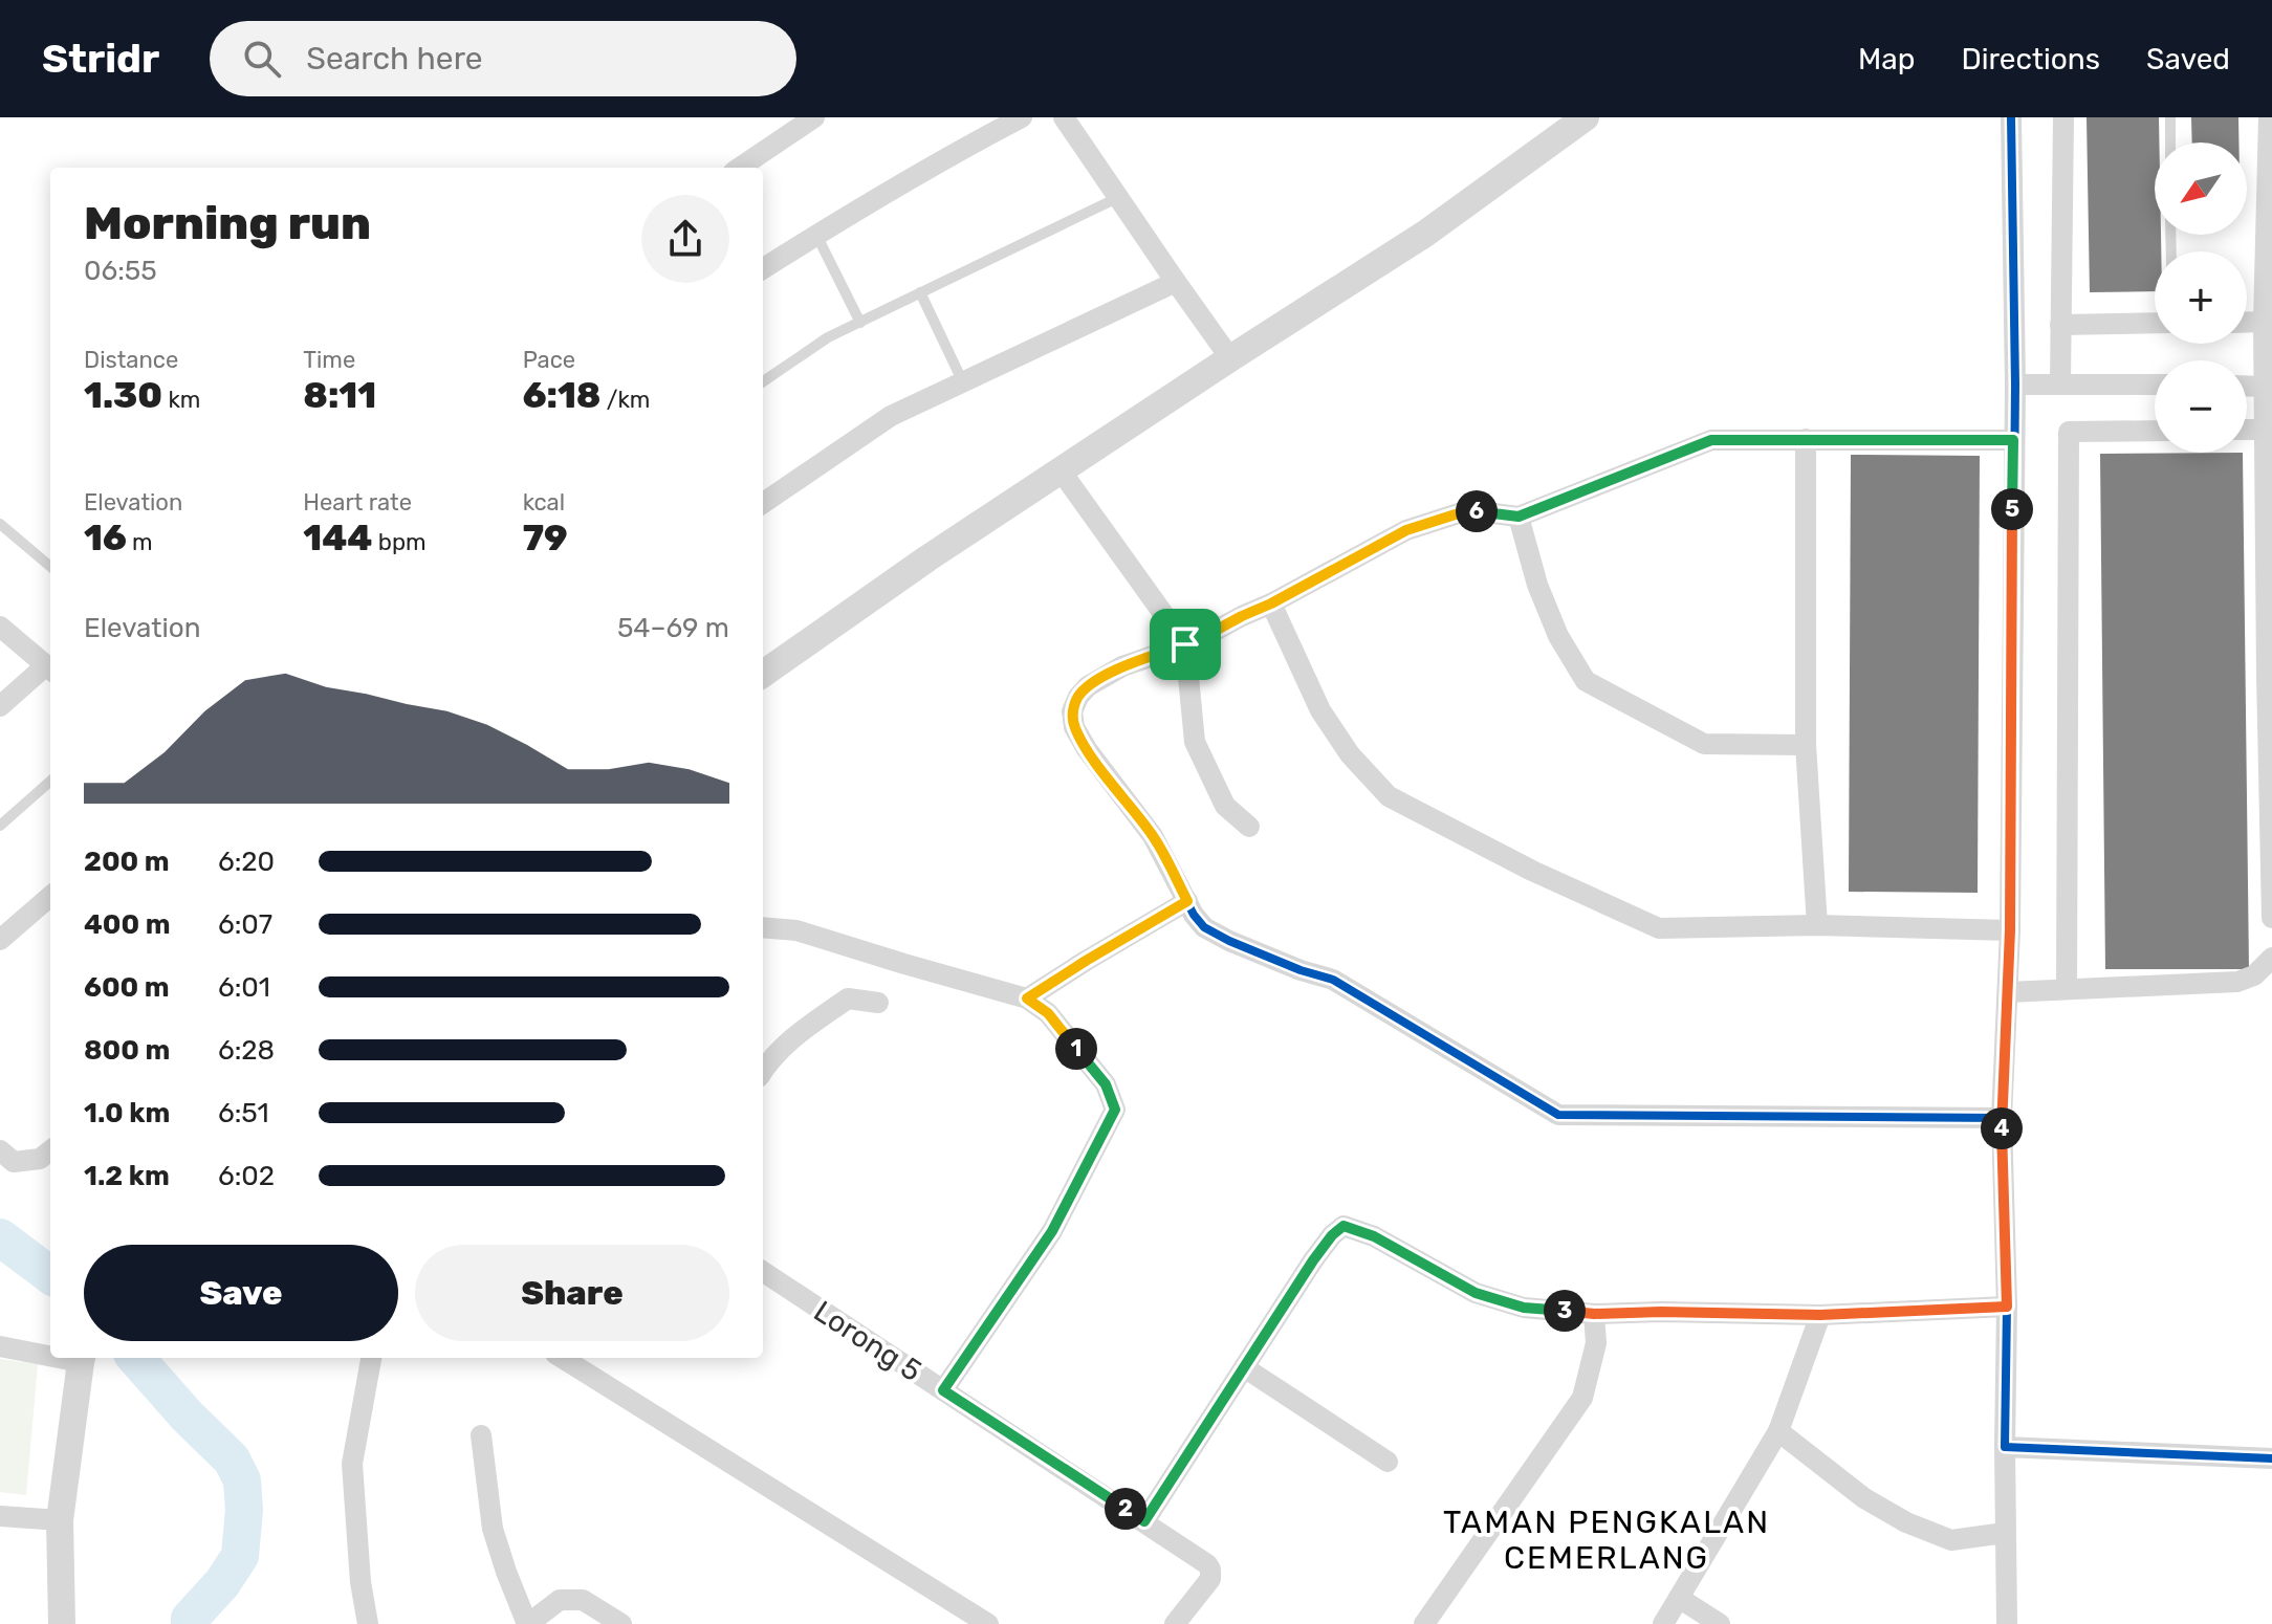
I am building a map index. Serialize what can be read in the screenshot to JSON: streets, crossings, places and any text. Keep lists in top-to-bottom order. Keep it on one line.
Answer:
{"streets":{"street":["Lorong 5"]},"districts":["TAMAN PENGKALAN CEMERLANG"],"north":"bottom left","page":{"header":"Stridr","search":"Search here","nav":["Map","Directions","Saved"],"map_buttons":["+","−"],"heading":["Morning run","06:55"],"stats":[["Distance","1.30 km"],["Time","8:11"],["Pace","6:18 /km"],["Elevation","16 m"],["Heart rate","144 bpm"],["kcal","79"]],"pins":["5","6","1","4","3","2"],"chart":["Elevation","54–69 m"],"list":[{"name":"200 m","note":"6:20"},{"name":"400 m","note":"6:07"},{"name":"600 m","note":"6:01"},{"name":"800 m","note":"6:28"},{"name":"1.0 km","note":"6:51"},{"name":"1.2 km","note":"6:02"}],"buttons":["Save","Share"]}}
